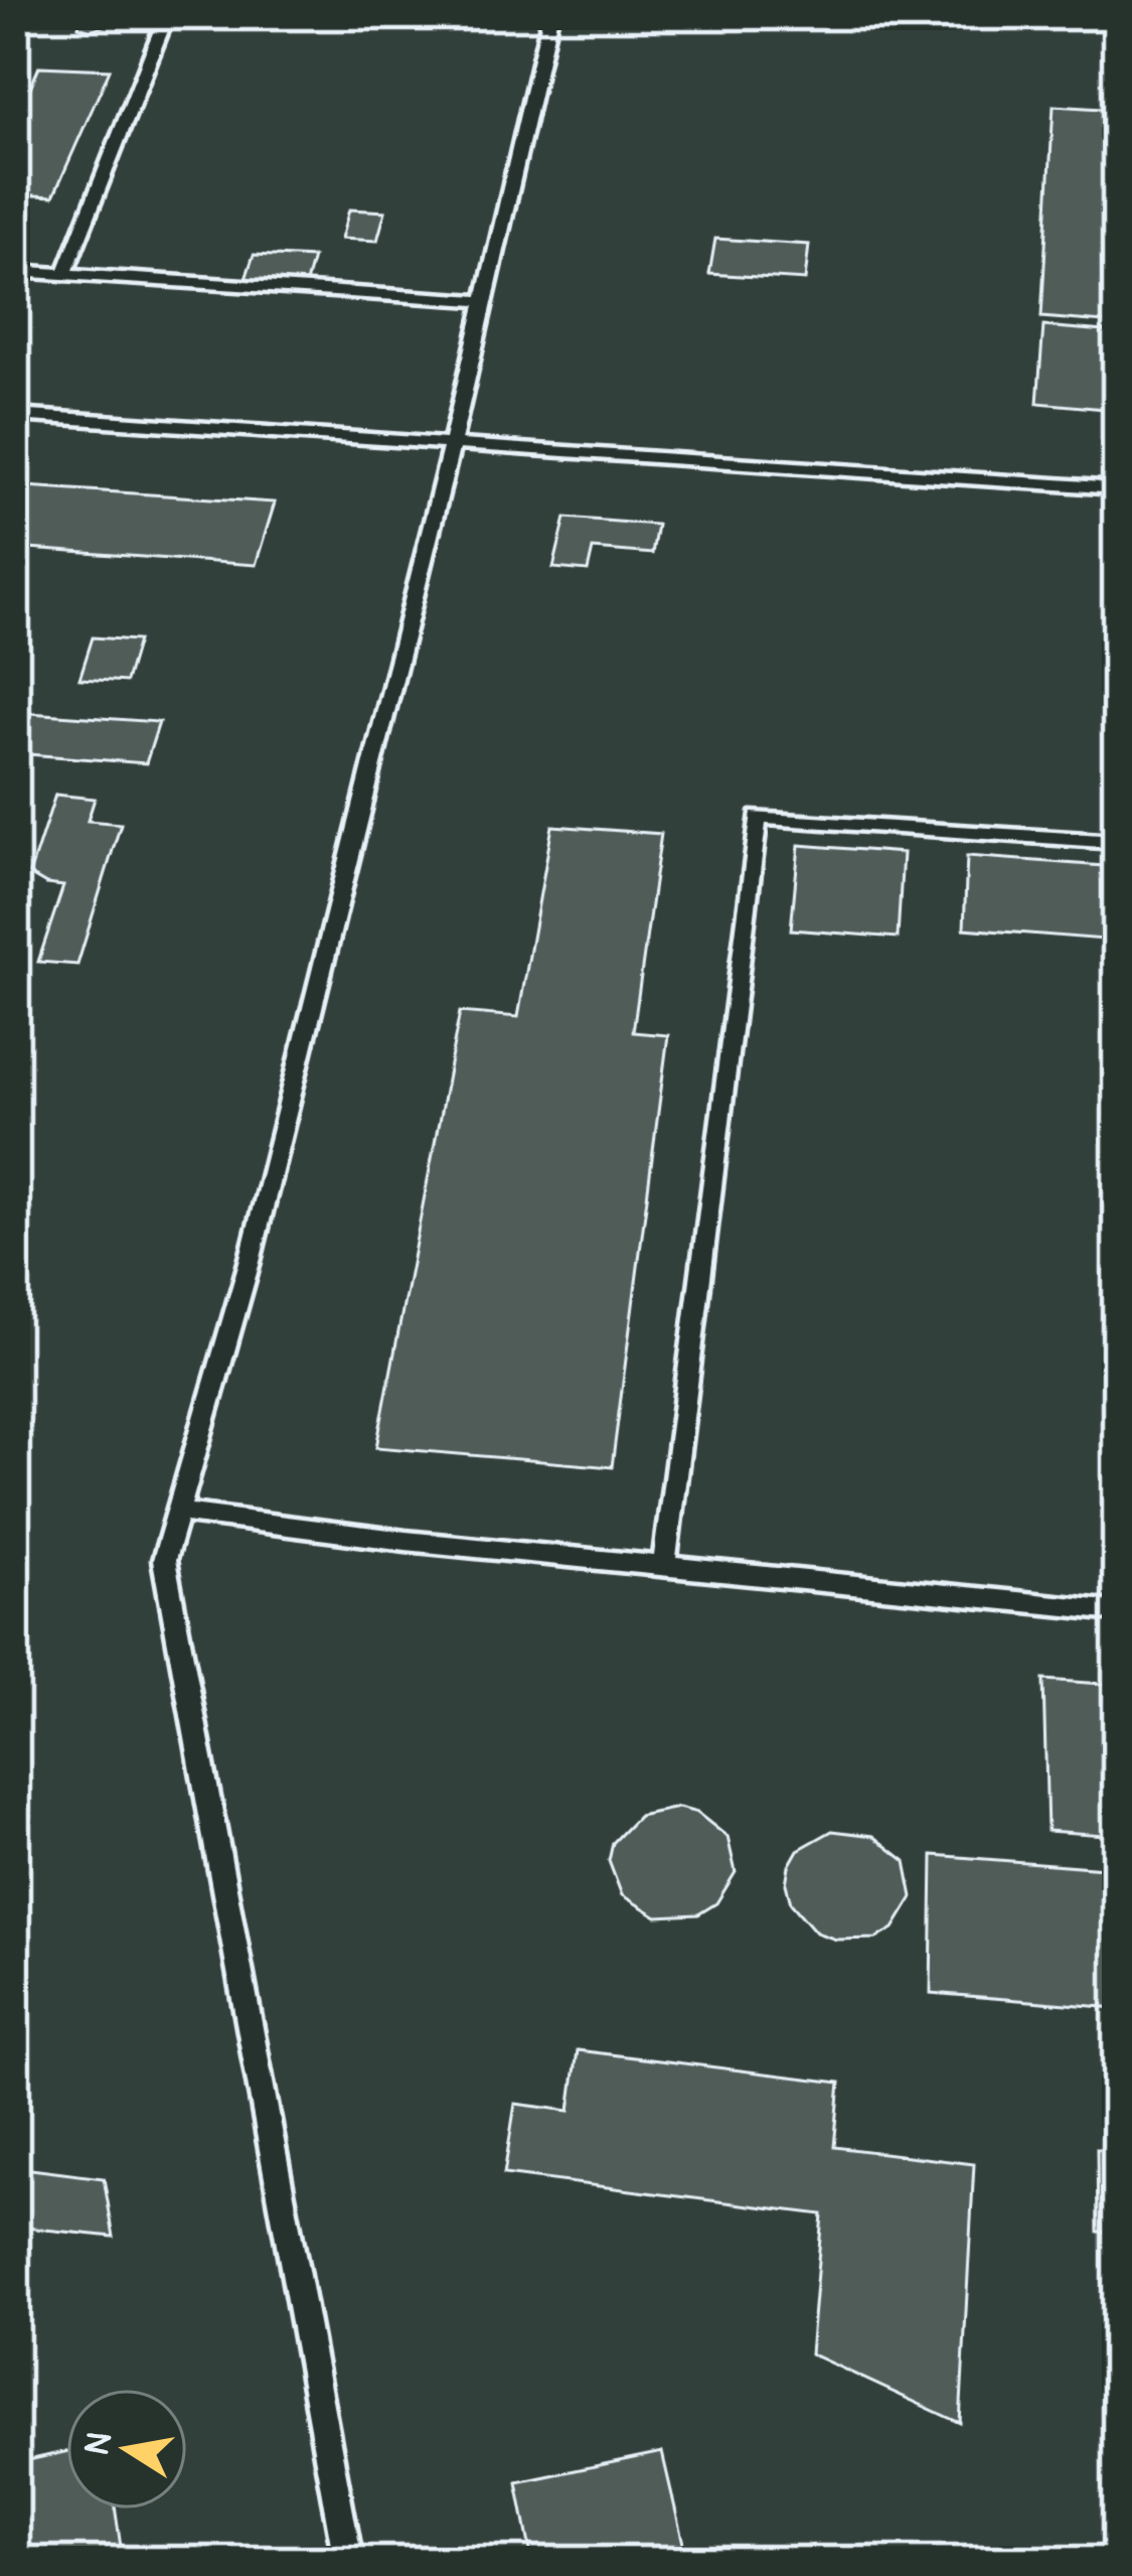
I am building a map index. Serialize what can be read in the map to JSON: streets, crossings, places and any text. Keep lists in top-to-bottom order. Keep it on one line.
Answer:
{"north":"left"}
